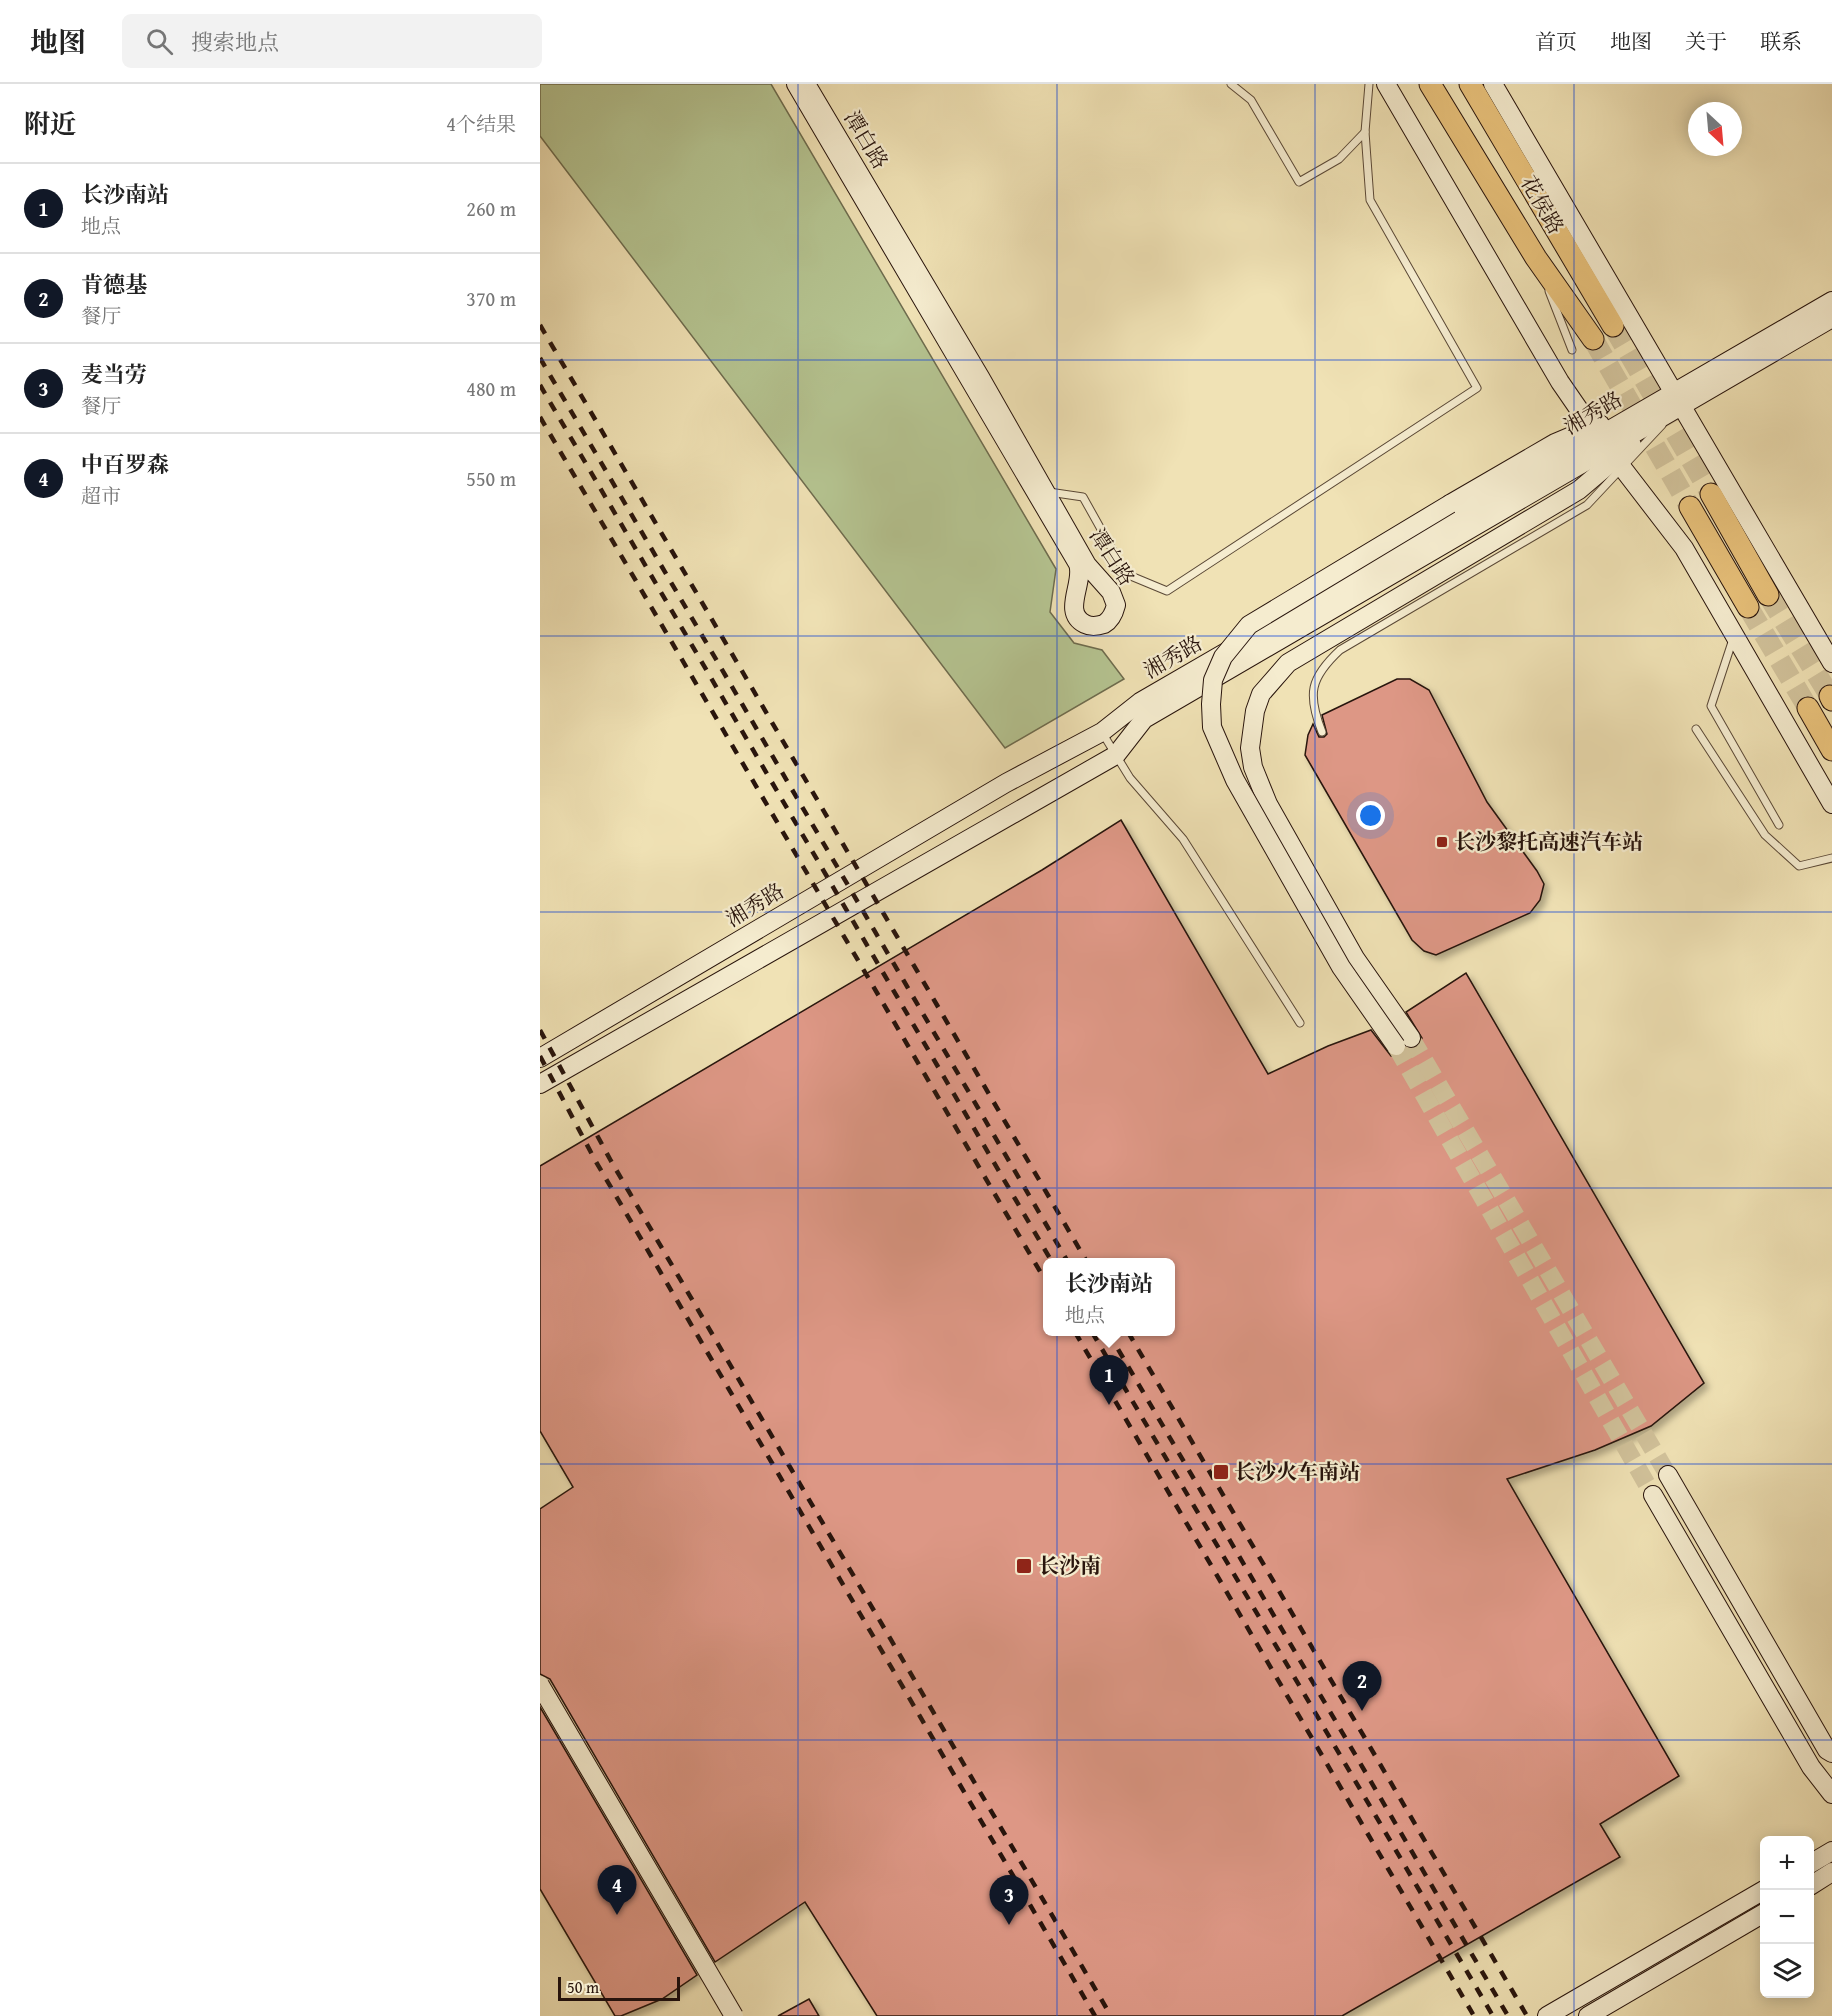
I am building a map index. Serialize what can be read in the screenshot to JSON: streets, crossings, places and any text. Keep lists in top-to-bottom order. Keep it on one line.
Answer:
{"streets":{"main road":["花侯路"],"street":["潭白路","湘秀路"]},"places":{"transit":["长沙黎托高速汽车站","长沙火车南站","长沙南"]},"scale_bar":"50 m","north":"bottom right","page":{"header":"地图","search":"搜索地点","nav":["首页","地图","关于","联系"],"heading":["附近","4个结果"],"list":[{"mark":"1","name":"长沙南站","note":"地点","value":"260 m"},{"mark":"2","name":"肯德基","note":"餐厅","value":"370 m"},{"mark":"3","name":"麦当劳","note":"餐厅","value":"480 m"},{"mark":"4","name":"中百罗森","note":"超市","value":"550 m"}],"popup":["长沙南站","地点"],"pins":["1","2","4","3"],"map_buttons":["+","−"],"scale":"50 m"}}
